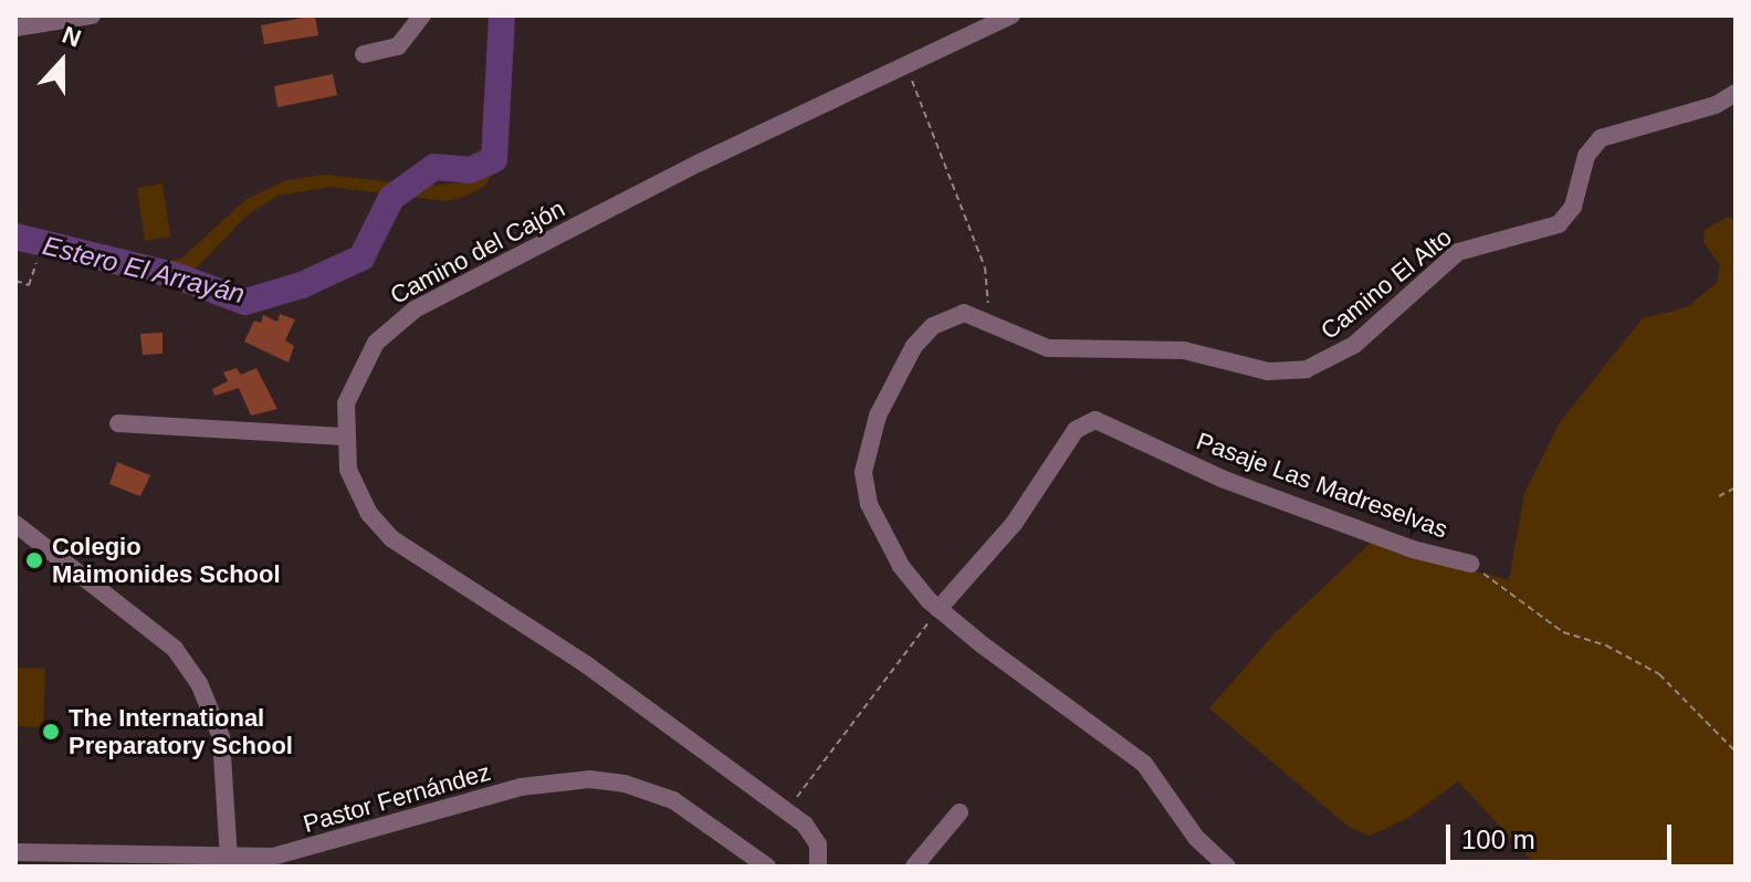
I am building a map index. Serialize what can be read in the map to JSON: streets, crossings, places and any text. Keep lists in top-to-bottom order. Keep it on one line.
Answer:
{"streets":{"street":["Camino del Cajón","Camino El Alto","Pasaje Las Madreselvas","Pastor Fernández"]},"crossings":[["Camino El Alto","Pasaje Las Madreselvas"]],"water":["Estero El Arrayán"],"places":["Colegio Maimonides School","The International Preparatory School"],"scale_bar":"100 m","north":"top"}
